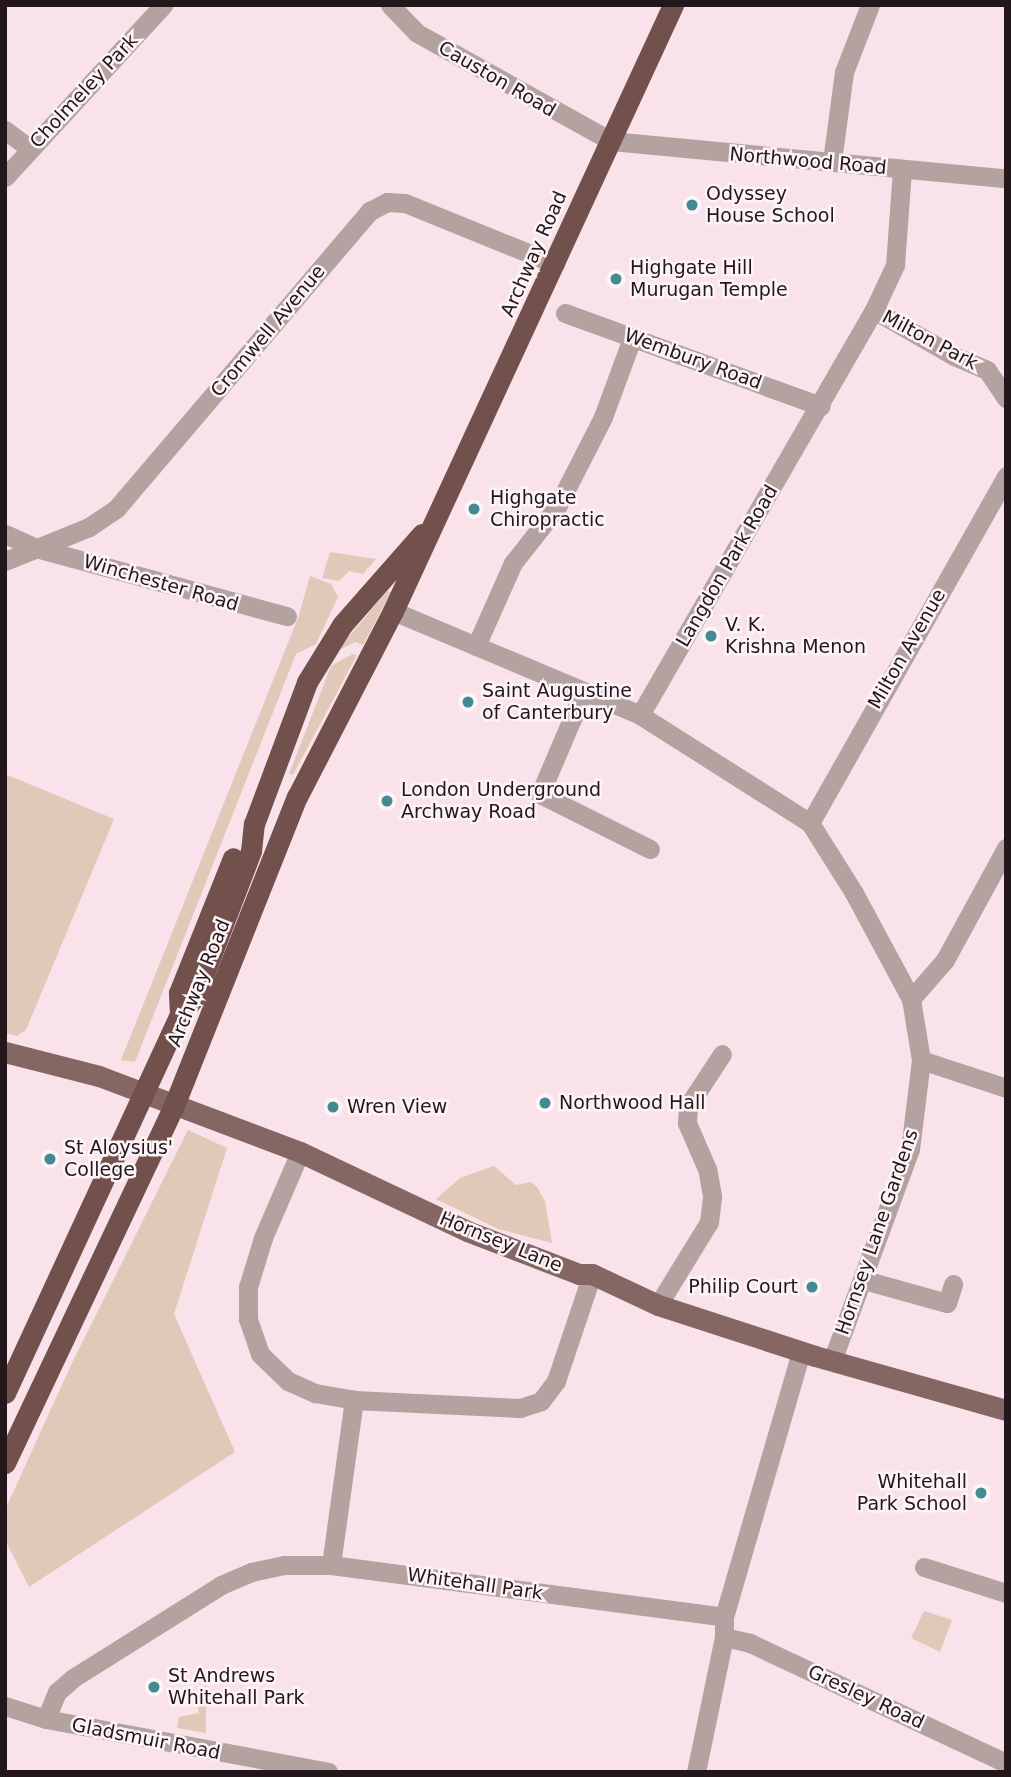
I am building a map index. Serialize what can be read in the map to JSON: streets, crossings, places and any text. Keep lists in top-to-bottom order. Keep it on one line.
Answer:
{"streets":{"highway":["Archway Road"],"main road":["Hornsey Lane"],"street":["Causton Road","Cholmeley Park","Northwood Road","Cromwell Avenue","Milton Park","Wembury Road","Langdon Park Road","Winchester Road","Milton Avenue","Hornsey Lane Gardens","Whitehall Park","Gresley Road","Gladsmuir Road"]},"crossings":[["Causton Road","Northwood Road"],["Causton Road","Archway Road"],["Northwood Road","Archway Road"],["Northwood Road","Langdon Park Road"],["Archway Road","Cromwell Avenue"],["Cromwell Avenue","Winchester Road"],["Milton Park","Langdon Park Road"],["Wembury Road","Langdon Park Road"],["Langdon Park Road","Hornsey Lane Gardens"],["Milton Avenue","Hornsey Lane Gardens"],["Hornsey Lane Gardens","Hornsey Lane"],["Whitehall Park","Gresley Road"],["Whitehall Park","Gladsmuir Road"]],"places":["Odyssey House School","Highgate Hill Murugan Temple","Highgate Chiropractic","V. K. Krishna Menon","Saint Augustine of Canterbury","London Underground Archway Road","Northwood Hall","Wren View","St Aloysius' College","Philip Court","Whitehall Park School","St Andrews Whitehall Park"]}
